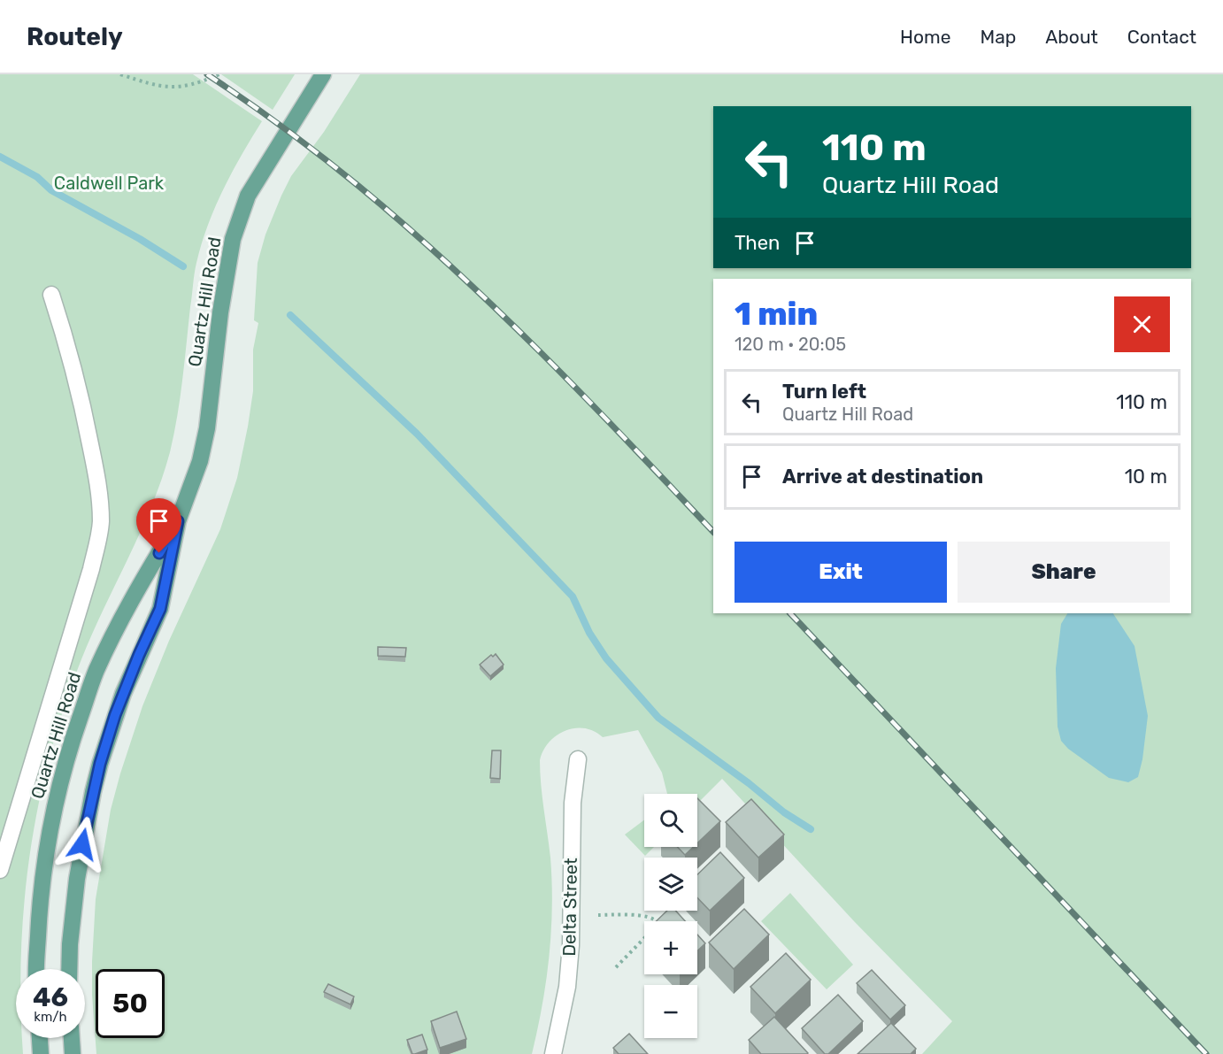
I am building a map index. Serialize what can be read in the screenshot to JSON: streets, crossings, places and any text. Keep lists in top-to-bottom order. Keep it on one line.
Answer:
{"streets":{"main road":["Quartz Hill Road"],"street":["Delta Street"]},"parks":["Caldwell Park"],"page":{"header":"Routely","nav":["Home","Map","About","Contact"],"turn":["110 m","Quartz Hill Road"],"then":"Then","heading":["1 min","120 m · 20:05"],"list":[{"name":"Turn left","note":"Quartz Hill Road","value":"110 m"},{"name":"Arrive at destination","value":"10 m"}],"buttons":["Exit","Share"],"map_buttons":["+","−"],"speed":"46 km/h","limit":"50"}}
